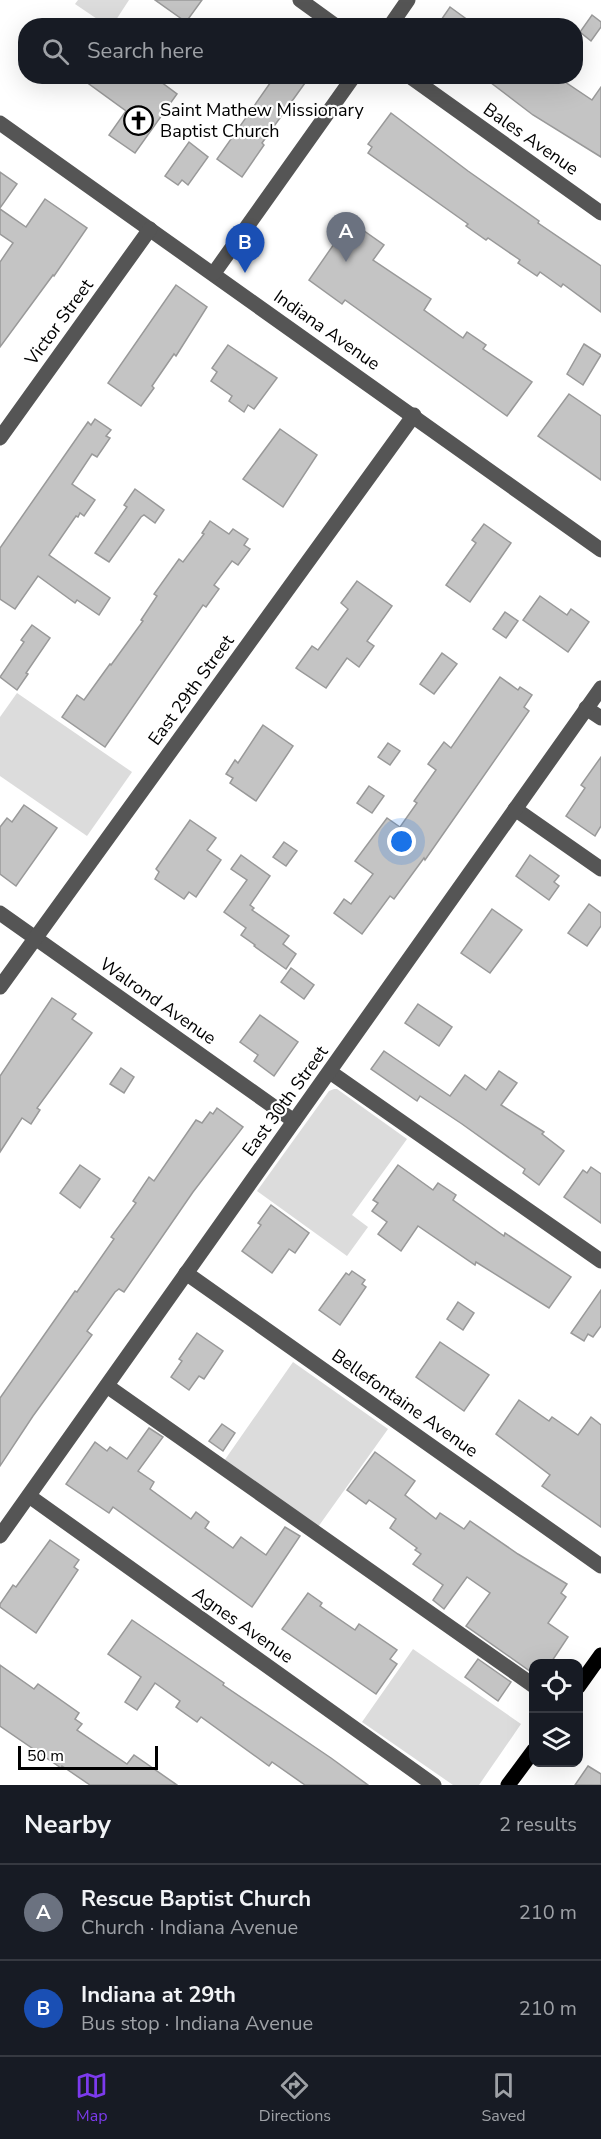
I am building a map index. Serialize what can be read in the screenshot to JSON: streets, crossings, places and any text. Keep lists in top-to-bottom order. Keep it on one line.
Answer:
{"streets":{"street":["Bales Avenue","Victor Street","Indiana Avenue","East 29th Street","Walrond Avenue","East 30th Street","Bellefontaine Avenue","Agnes Avenue"]},"crossings":[["Victor Street","Indiana Avenue"],["Indiana Avenue","East 29th Street"],["East 29th Street","Walrond Avenue"],["Walrond Avenue","East 30th Street"],["East 30th Street","Bellefontaine Avenue"],["East 30th Street","Agnes Avenue"]],"places":{"church":["Saint Mathew Missionary Baptist Church"]},"scale_bar":"50 m","page":{"search":"Search here","pins":["A","B"],"scale":"50 m","heading":["Nearby","2 results"],"list":[{"mark":"A","name":"Rescue Baptist Church","note":"Church · Indiana Avenue","value":"210 m"},{"mark":"B","name":"Indiana at 29th","note":"Bus stop · Indiana Avenue","value":"210 m"}],"nav":["Map","Directions","Saved"]}}
